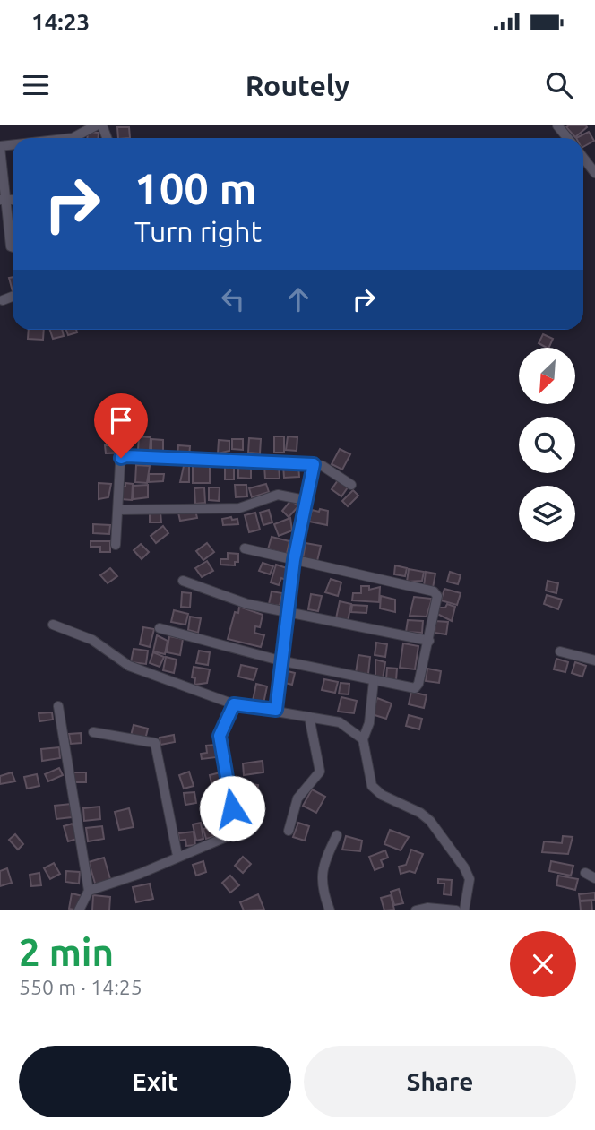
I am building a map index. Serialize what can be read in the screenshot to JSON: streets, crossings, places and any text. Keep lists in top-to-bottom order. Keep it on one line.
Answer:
{"north":"bottom left","page":{"status":"14:23","header":"Routely","turn":["100 m","Turn right"],"heading":["2 min","550 m · 14:25"],"buttons":["Exit","Share"]}}
